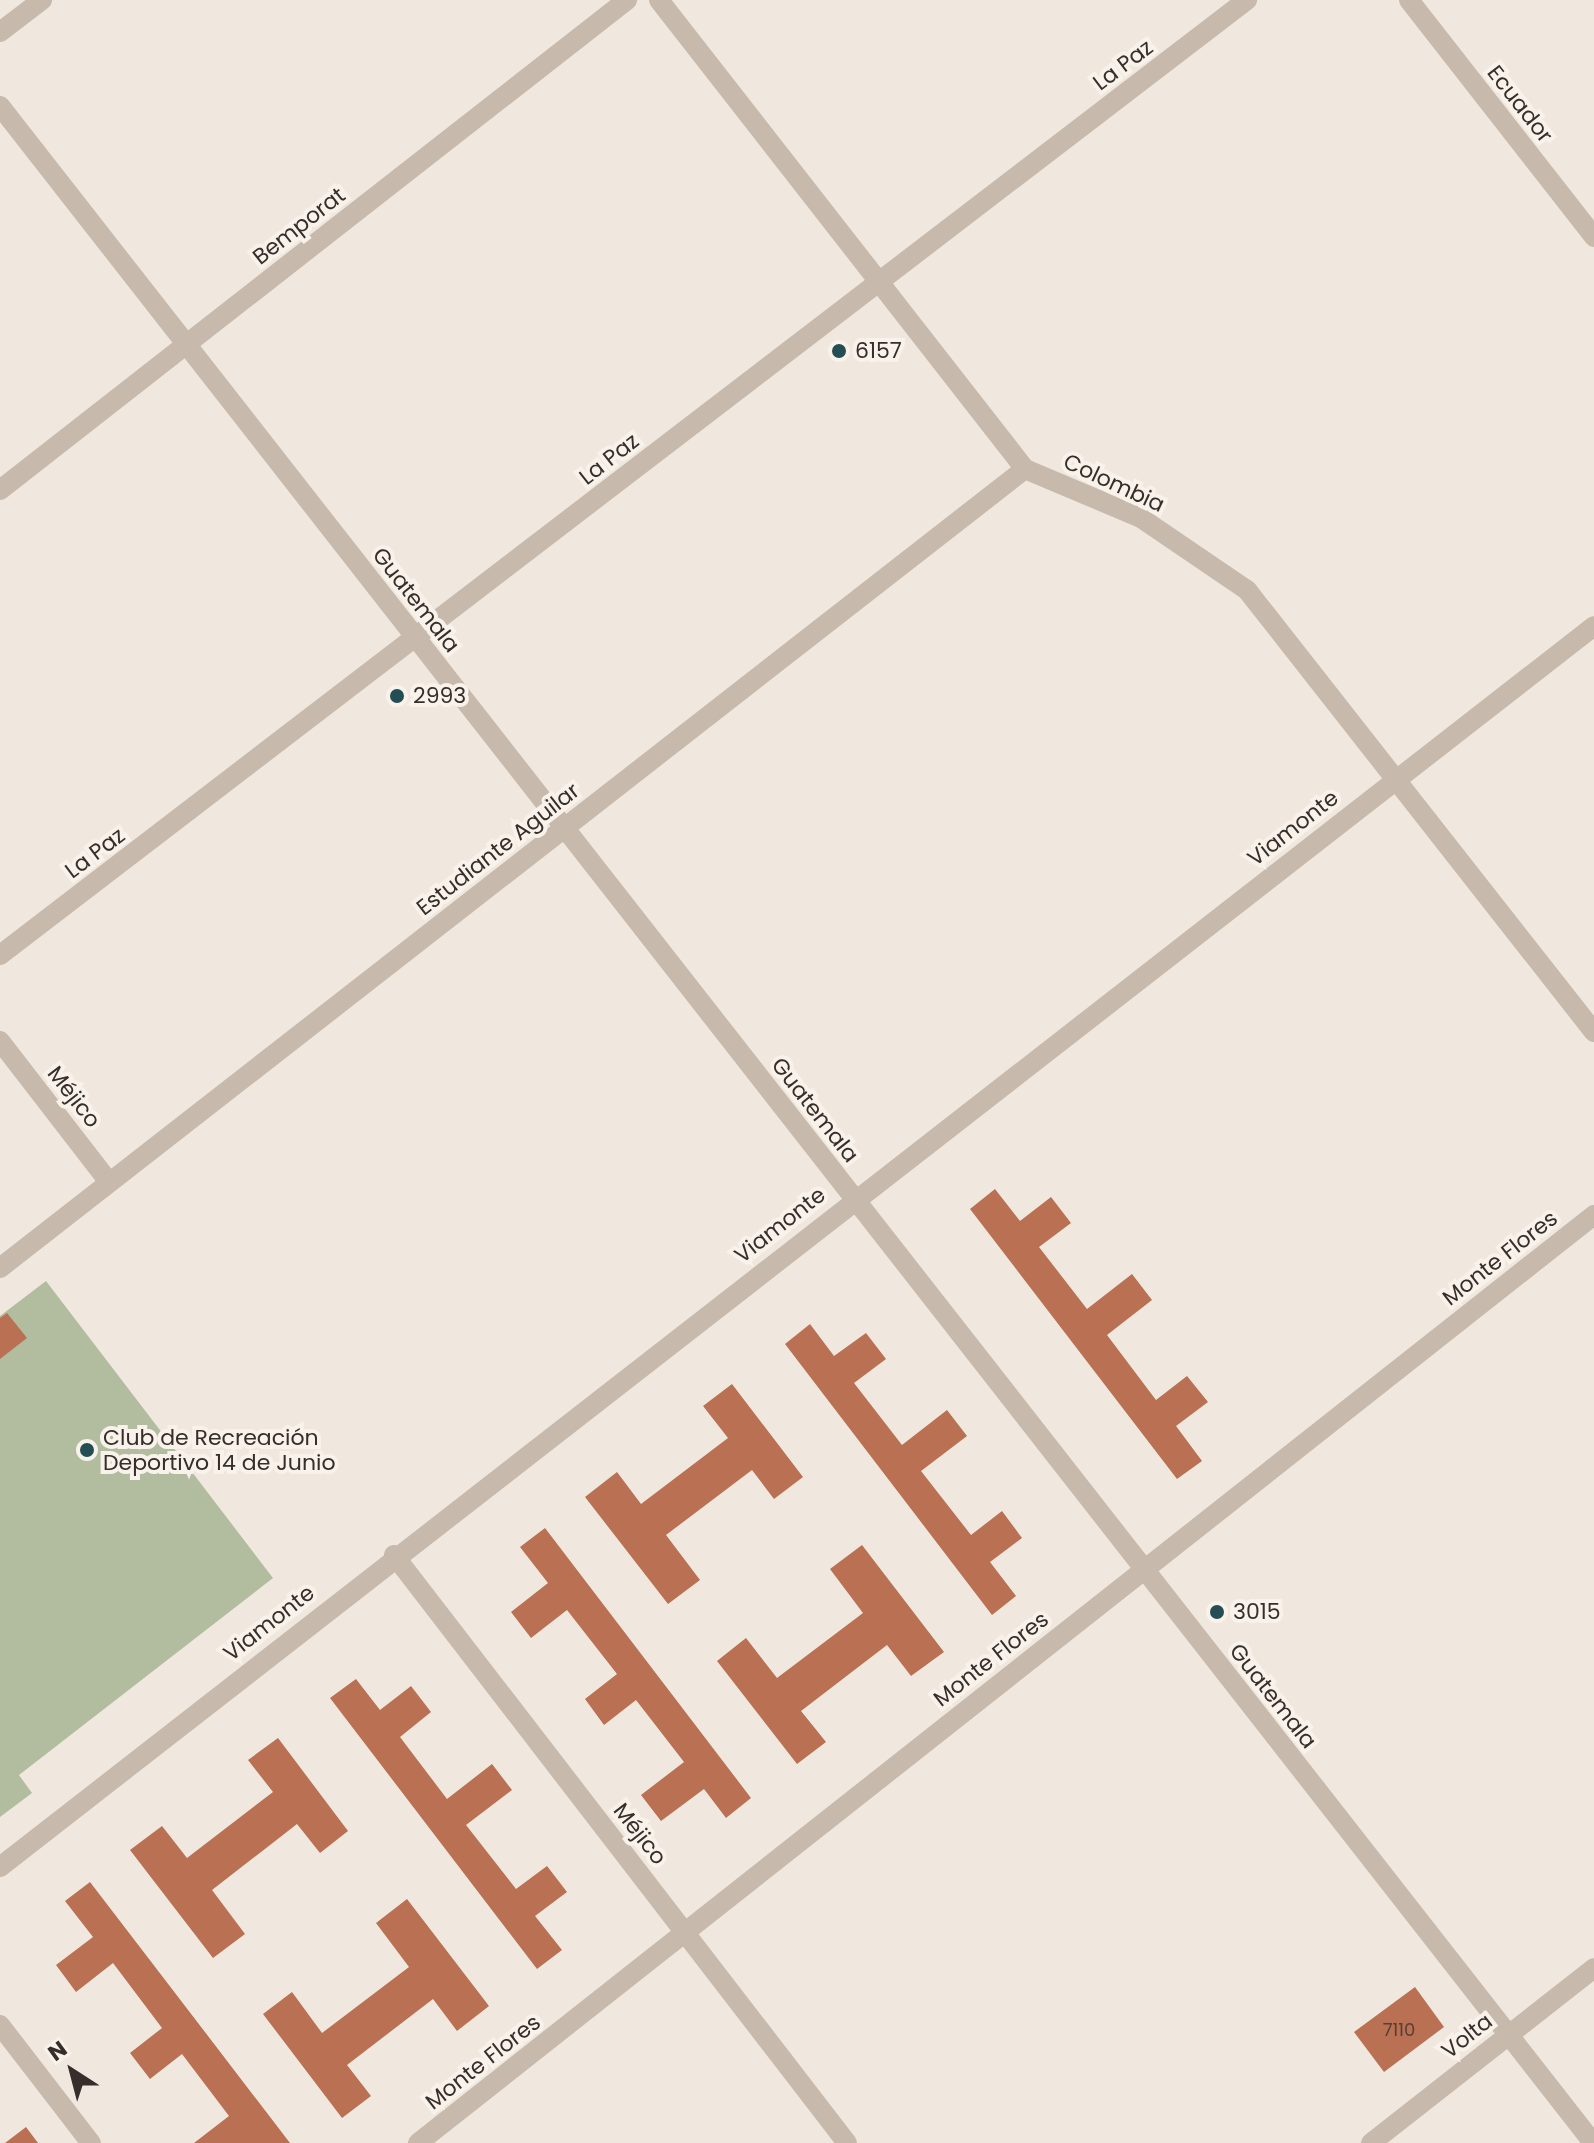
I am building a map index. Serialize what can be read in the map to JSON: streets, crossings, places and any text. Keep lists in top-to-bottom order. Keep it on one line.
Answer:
{"streets":{"street":["La Paz","Ecuador","Bemporat","Colombia","Guatemala","Viamonte","Estudiante Aguilar","Méjico","Monte Flores","Volta"]},"crossings":[["La Paz","Colombia"],["La Paz","Guatemala"],["Bemporat","Guatemala"],["Colombia","Viamonte"],["Colombia","Estudiante Aguilar"],["Guatemala","Viamonte"],["Guatemala","Estudiante Aguilar"],["Guatemala","Monte Flores"],["Guatemala","Volta"],["Viamonte","Méjico"],["Estudiante Aguilar","Méjico"],["Méjico","Monte Flores"]],"places":["6157","2993","Club de Recreación Deportivo 14 de Junio","3015"],"house_numbers":["7110"],"north":"top left"}
